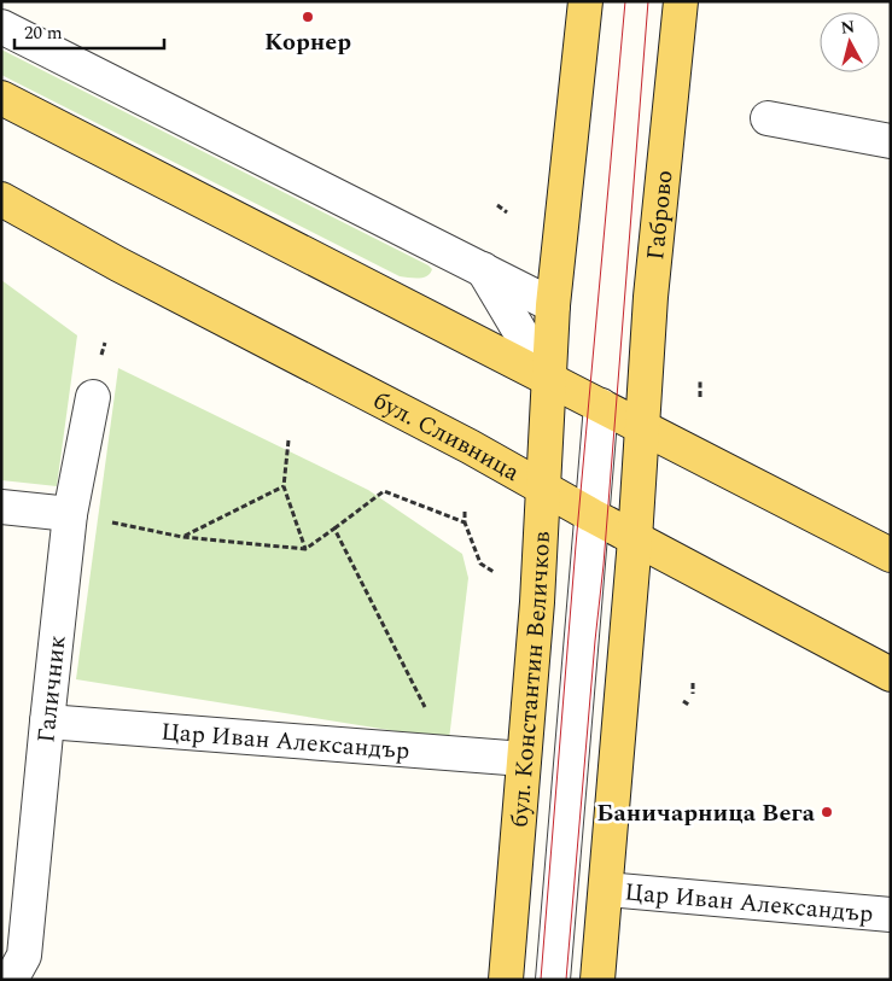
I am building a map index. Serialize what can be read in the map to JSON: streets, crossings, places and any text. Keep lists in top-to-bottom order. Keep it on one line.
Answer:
{"streets":{"main road":["Габрово","бул. Сливница","бул. Константин Величков"],"street":["Галичник","Цар Иван Александър"]},"crossings":[["бул. Сливница","бул. Константин Величков"],["бул. Константин Величков","Цар Иван Александър"],["Галичник","Цар Иван Александър"]],"places":["Корнер","Баничарница Вега"],"scale_bar":"20 m","north":"top"}
